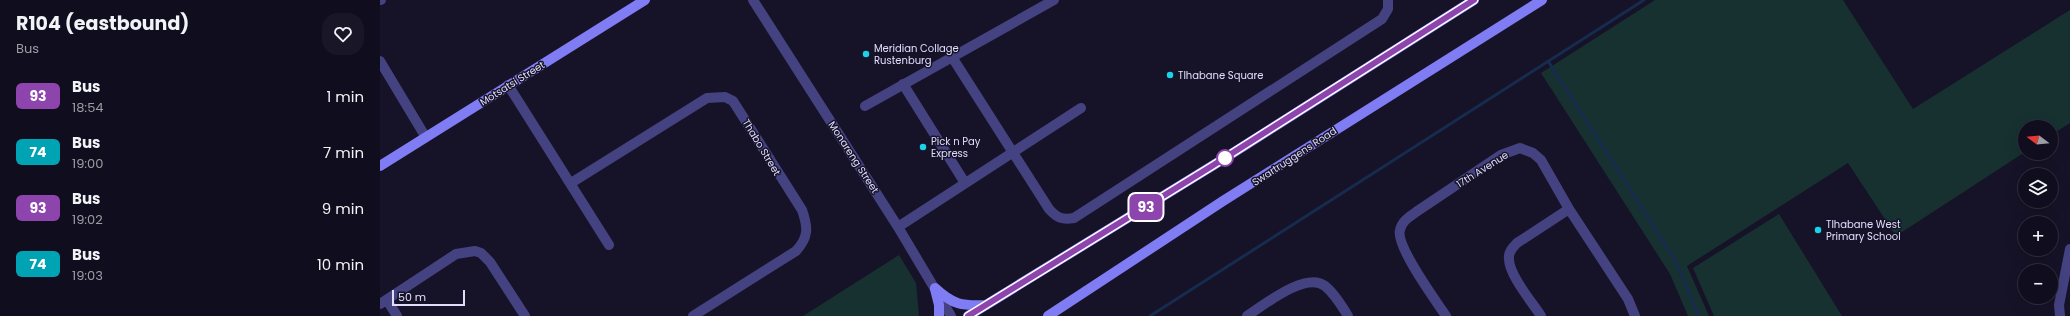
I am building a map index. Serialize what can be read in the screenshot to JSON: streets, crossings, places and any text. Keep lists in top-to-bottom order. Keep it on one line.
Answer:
{"streets":{"main road":["Motsatsi Street","Swartruggens Road"],"street":["Thabo Street","Monareng Street","17th Avenue"]},"places":["Meridian Collage Rustenburg","Tlhabane Square","Pick n Pay Express","Tlhabane West Primary School"],"lines":["bus line 93"],"scale_bar":"50 m","north":"left","page":{"heading":["R104 (eastbound)","Bus"],"on_map":"93","list":[{"mark":"93","name":"Bus","note":"18:54","value":"1 min"},{"mark":"74","name":"Bus","note":"19:00","value":"7 min"},{"mark":"93","name":"Bus","note":"19:02","value":"9 min"},{"mark":"74","name":"Bus","note":"19:03","value":"10 min"}],"map_buttons":["+","−"],"scale":"50 m"}}
